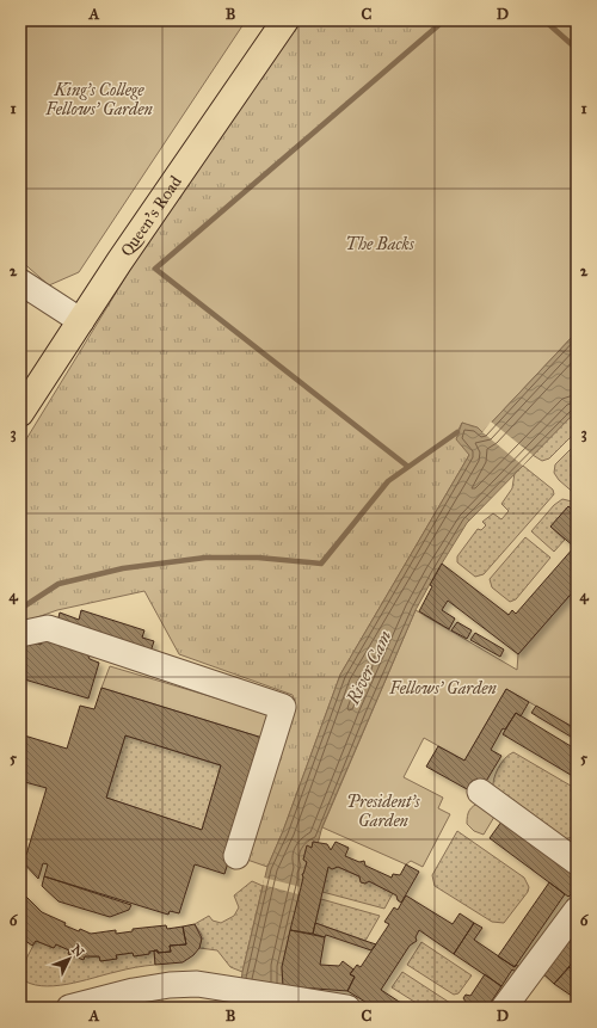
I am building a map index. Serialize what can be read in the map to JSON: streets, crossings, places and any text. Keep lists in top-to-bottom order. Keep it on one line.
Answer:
{"streets":{"main road":["Queen's Road"]},"water":["River Cam"],"parks":["King's College Fellows' Garden","The Backs","Fellows' Garden","President's Garden"],"north":"top right","grid":{"columns":["A","B","C","D"],"rows":["1","2","3","4","5","6"]}}
